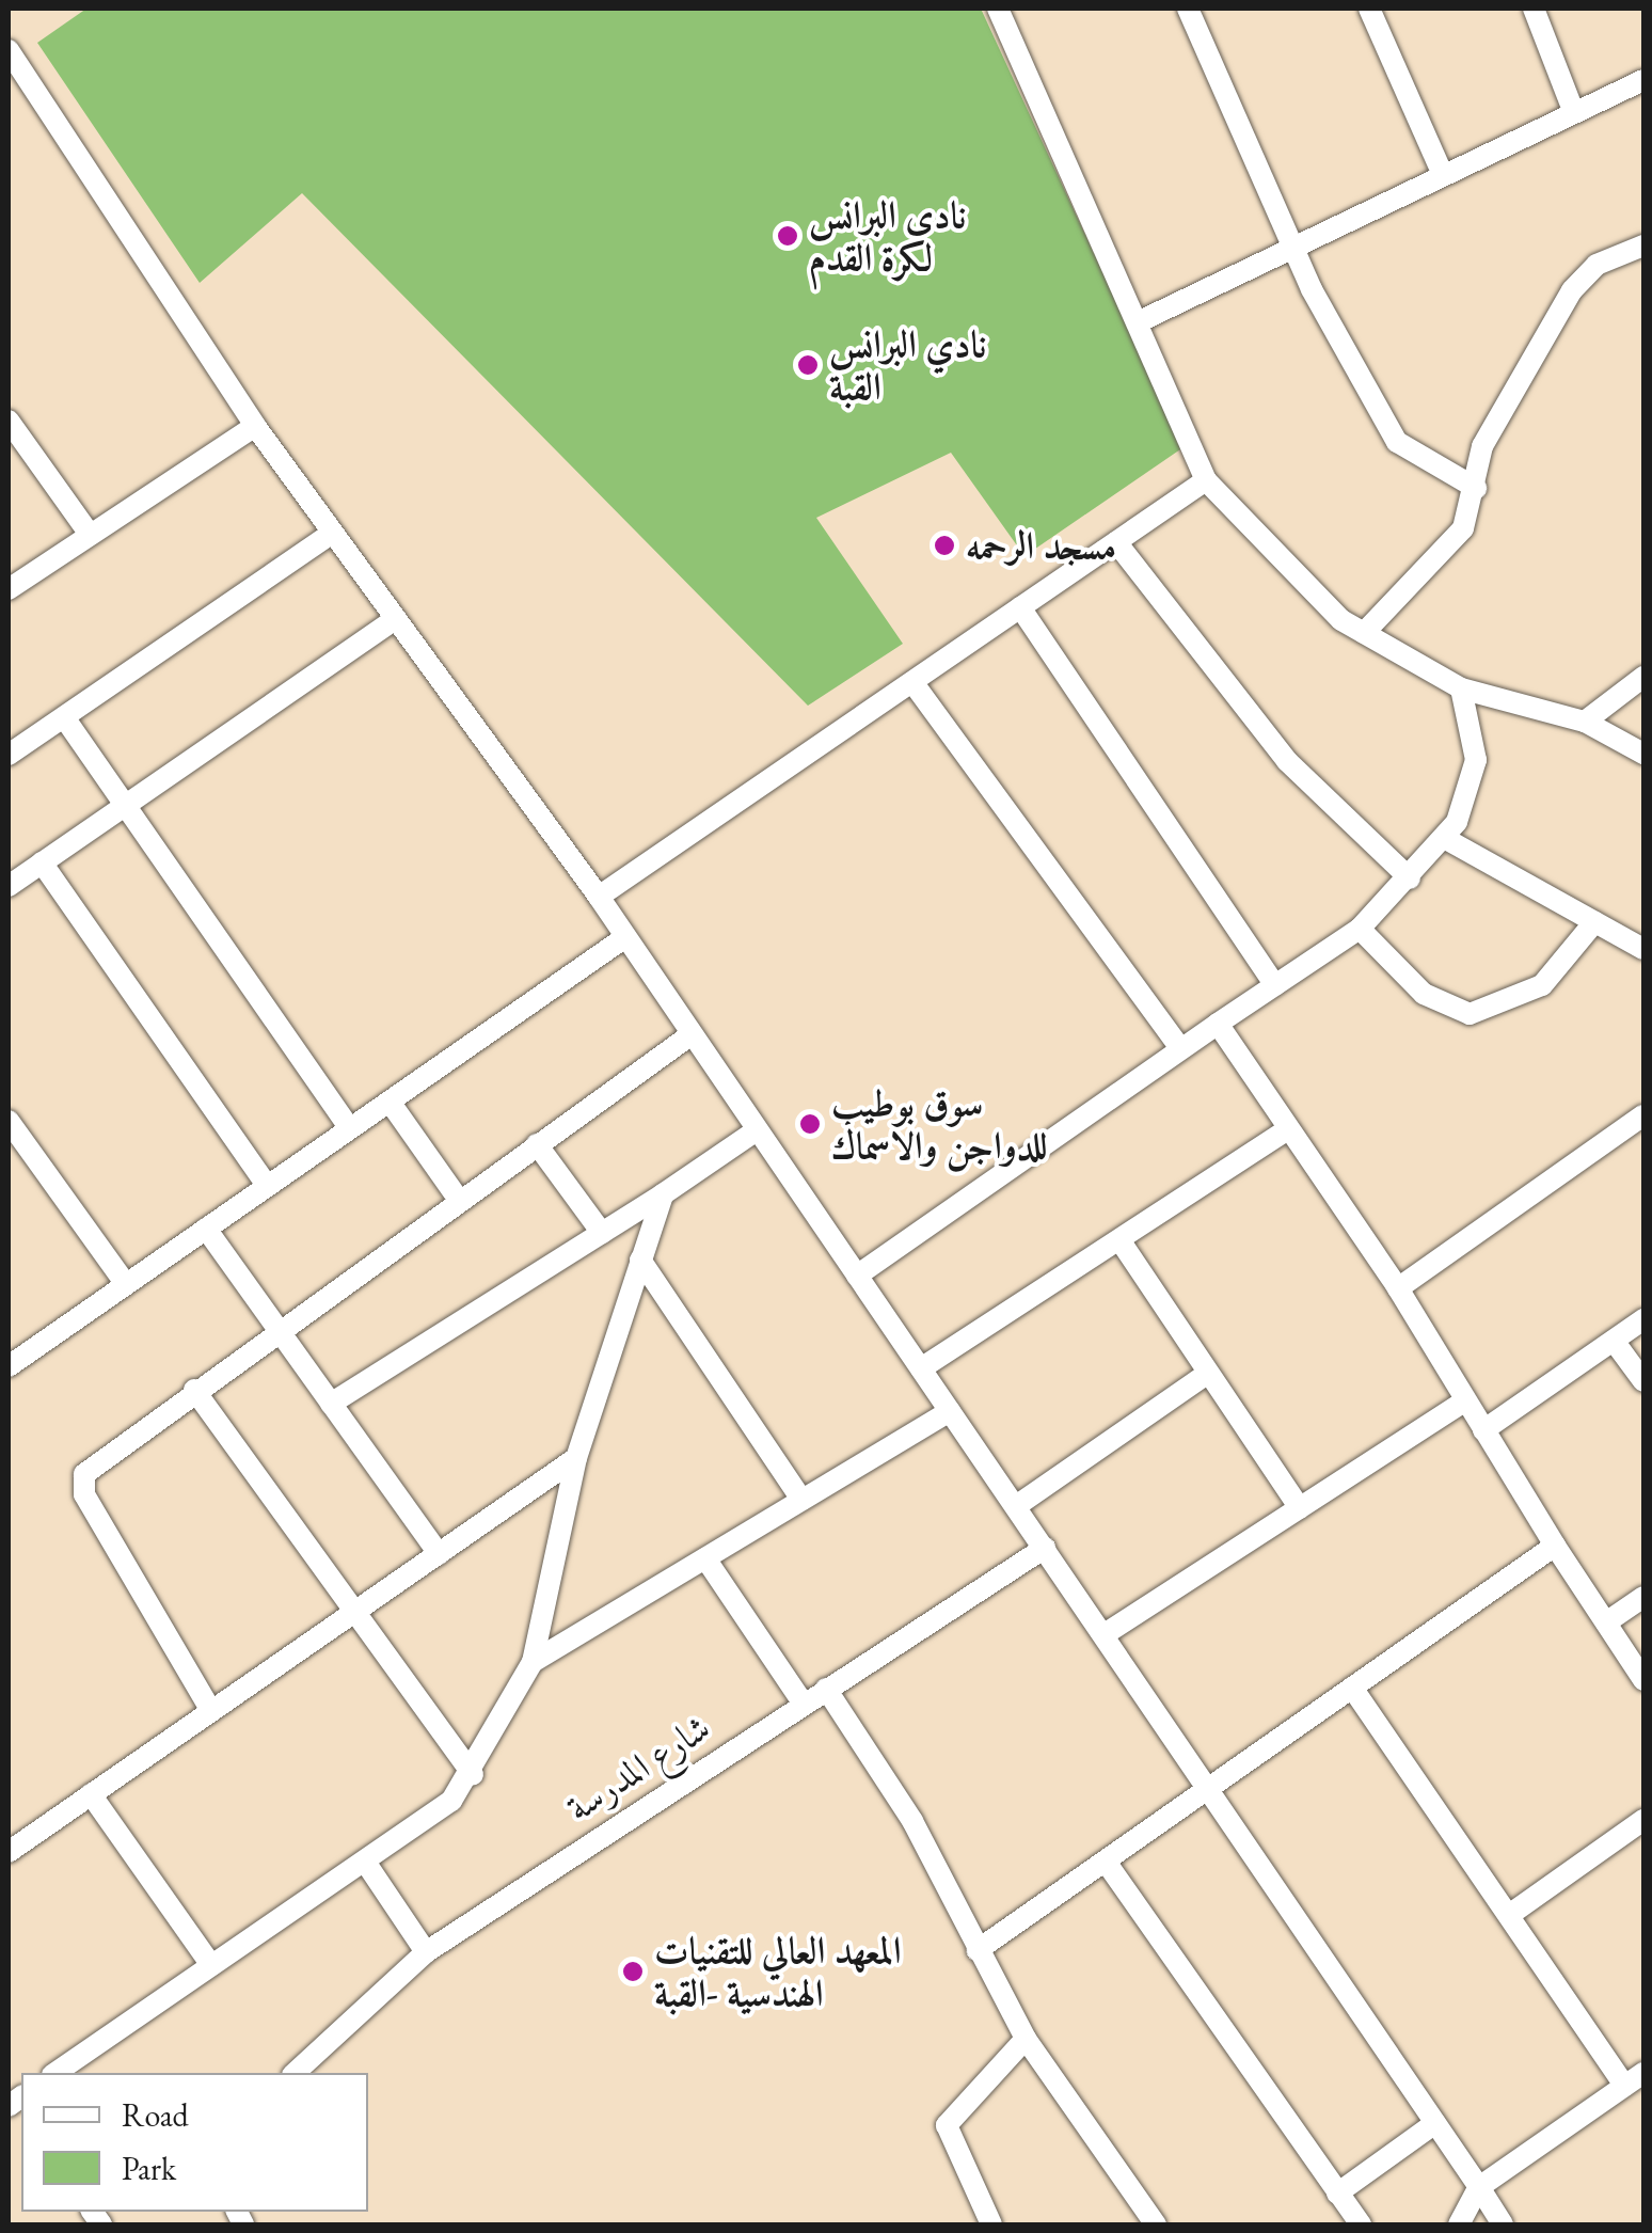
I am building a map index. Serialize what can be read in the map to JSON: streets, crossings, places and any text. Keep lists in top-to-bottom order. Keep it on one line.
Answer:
{"streets":{"street":["شارع المدرسة"]},"places":["نادي البرانس لكرة القدم","نادي البرانس القبة","مسجد الرحمه","سوق بوطيب للدواجن والاسماك","المعهد العالي للتقنيات الهندسية -القبة"],"legend":["Road","Park"]}
